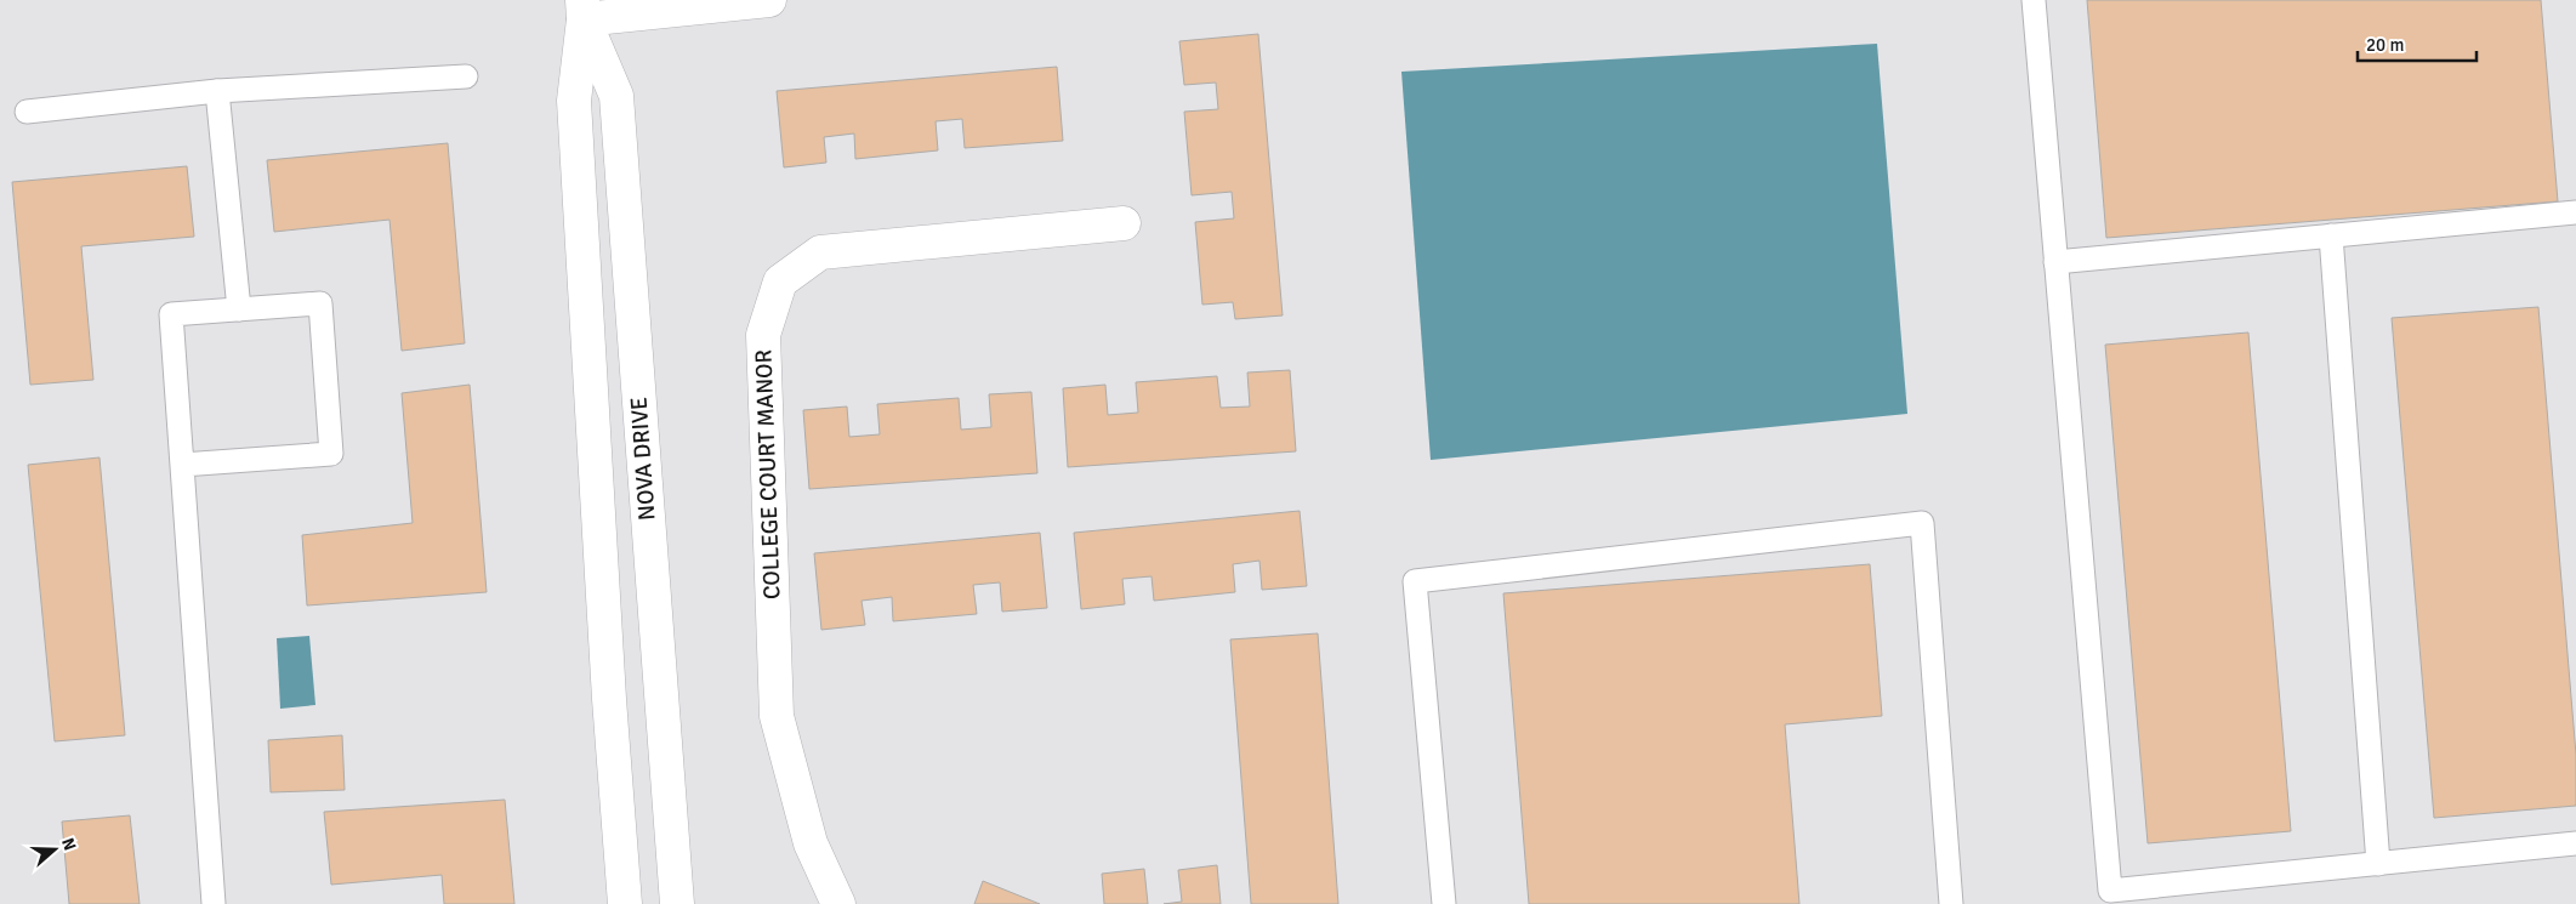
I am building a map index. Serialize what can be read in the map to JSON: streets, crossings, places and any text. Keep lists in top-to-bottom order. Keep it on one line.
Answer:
{"streets":{"street":["NOVA DRIVE","COLLEGE COURT MANOR"]},"scale_bar":"20 m","north":"right"}
